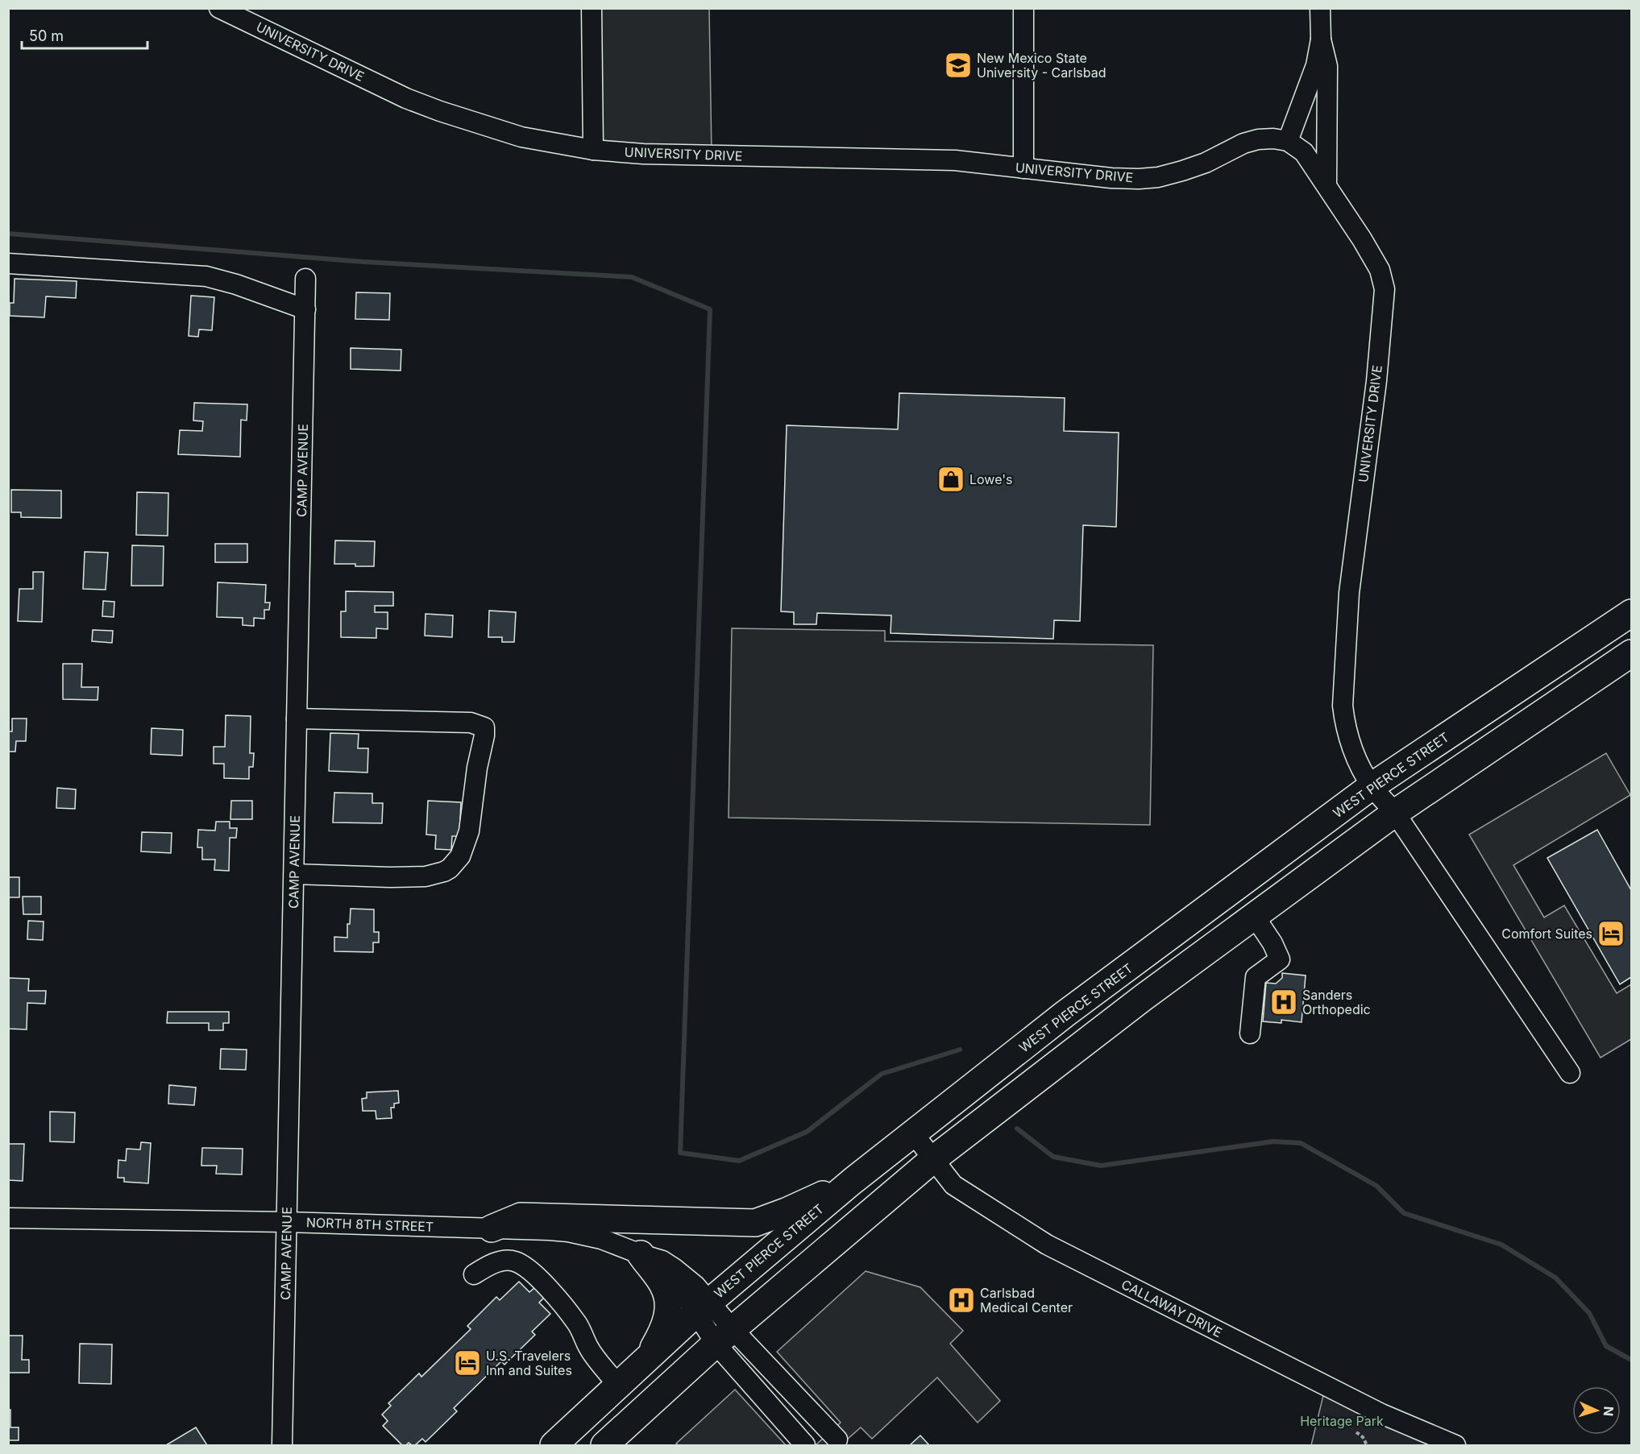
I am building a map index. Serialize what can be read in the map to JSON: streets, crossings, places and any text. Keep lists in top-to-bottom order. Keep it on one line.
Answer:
{"streets":{"highway":["WEST PIERCE STREET"],"street":["UNIVERSITY DRIVE","CAMP AVENUE","NORTH 8TH STREET","CALLAWAY DRIVE"]},"crossings":[["UNIVERSITY DRIVE","WEST PIERCE STREET"],["CAMP AVENUE","NORTH 8TH STREET"],["WEST PIERCE STREET","NORTH 8TH STREET"],["WEST PIERCE STREET","CALLAWAY DRIVE"]],"parks":["Heritage Park"],"places":{"school or university":["New Mexico State University - Carlsbad"],"shop":["Lowe's"],"hotel":["Comfort Suites","U.S. Travelers Inn and Suites"],"hospital":["Sanders Orthopedic","Carlsbad Medical Center"]},"scale_bar":"50 m","north":"right"}
